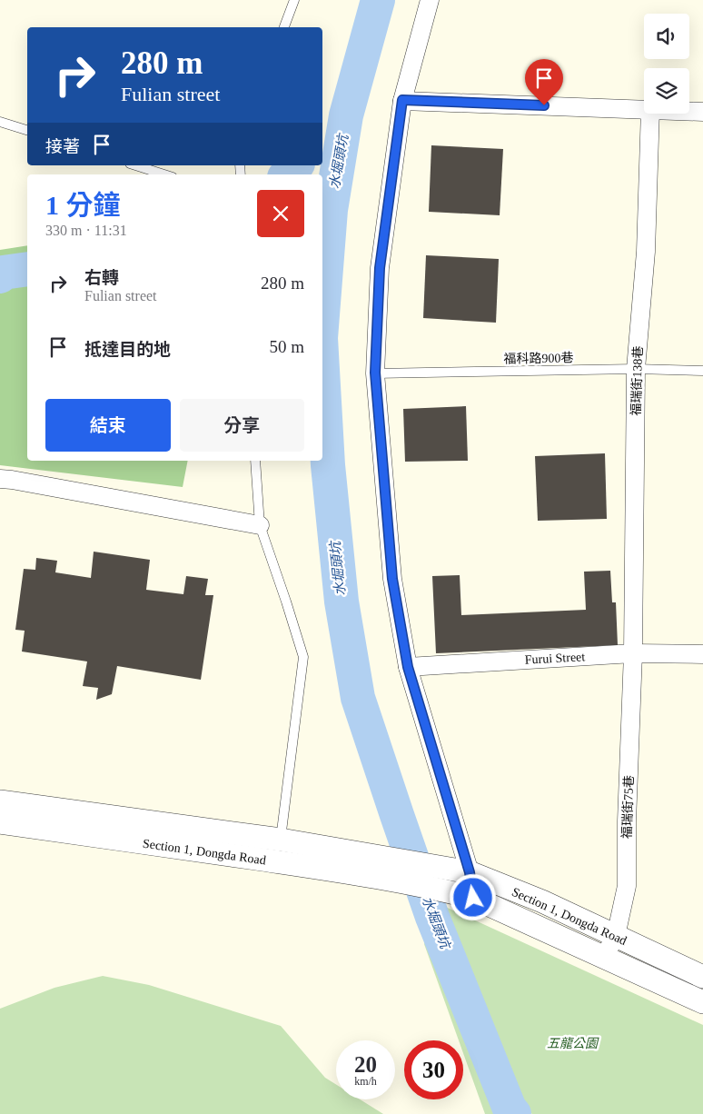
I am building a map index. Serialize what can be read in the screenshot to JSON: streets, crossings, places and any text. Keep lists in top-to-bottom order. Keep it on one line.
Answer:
{"streets":{"street":["福瑞街138巷","Furui Street","福瑞街75巷","Section 1, Dongda Road"],"lane":["福科路900巷"]},"crossings":[["福科路900巷","福瑞街138巷"],["福瑞街138巷","Furui Street"],["福瑞街138巷","福瑞街75巷"],["Furui Street","福瑞街75巷"],["福瑞街75巷","Section 1, Dongda Road"]],"water":["水堀頭坑"],"parks":["五龍公園"],"page":{"turn":["280 m","Fulian street"],"then":"接著","heading":["1 分鐘","330 m · 11:31"],"list":[{"name":"右轉","note":"Fulian street","value":"280 m"},{"name":"抵達目的地","value":"50 m"}],"buttons":["結束","分享"],"speed":"20 km/h","limit":"30"}}
